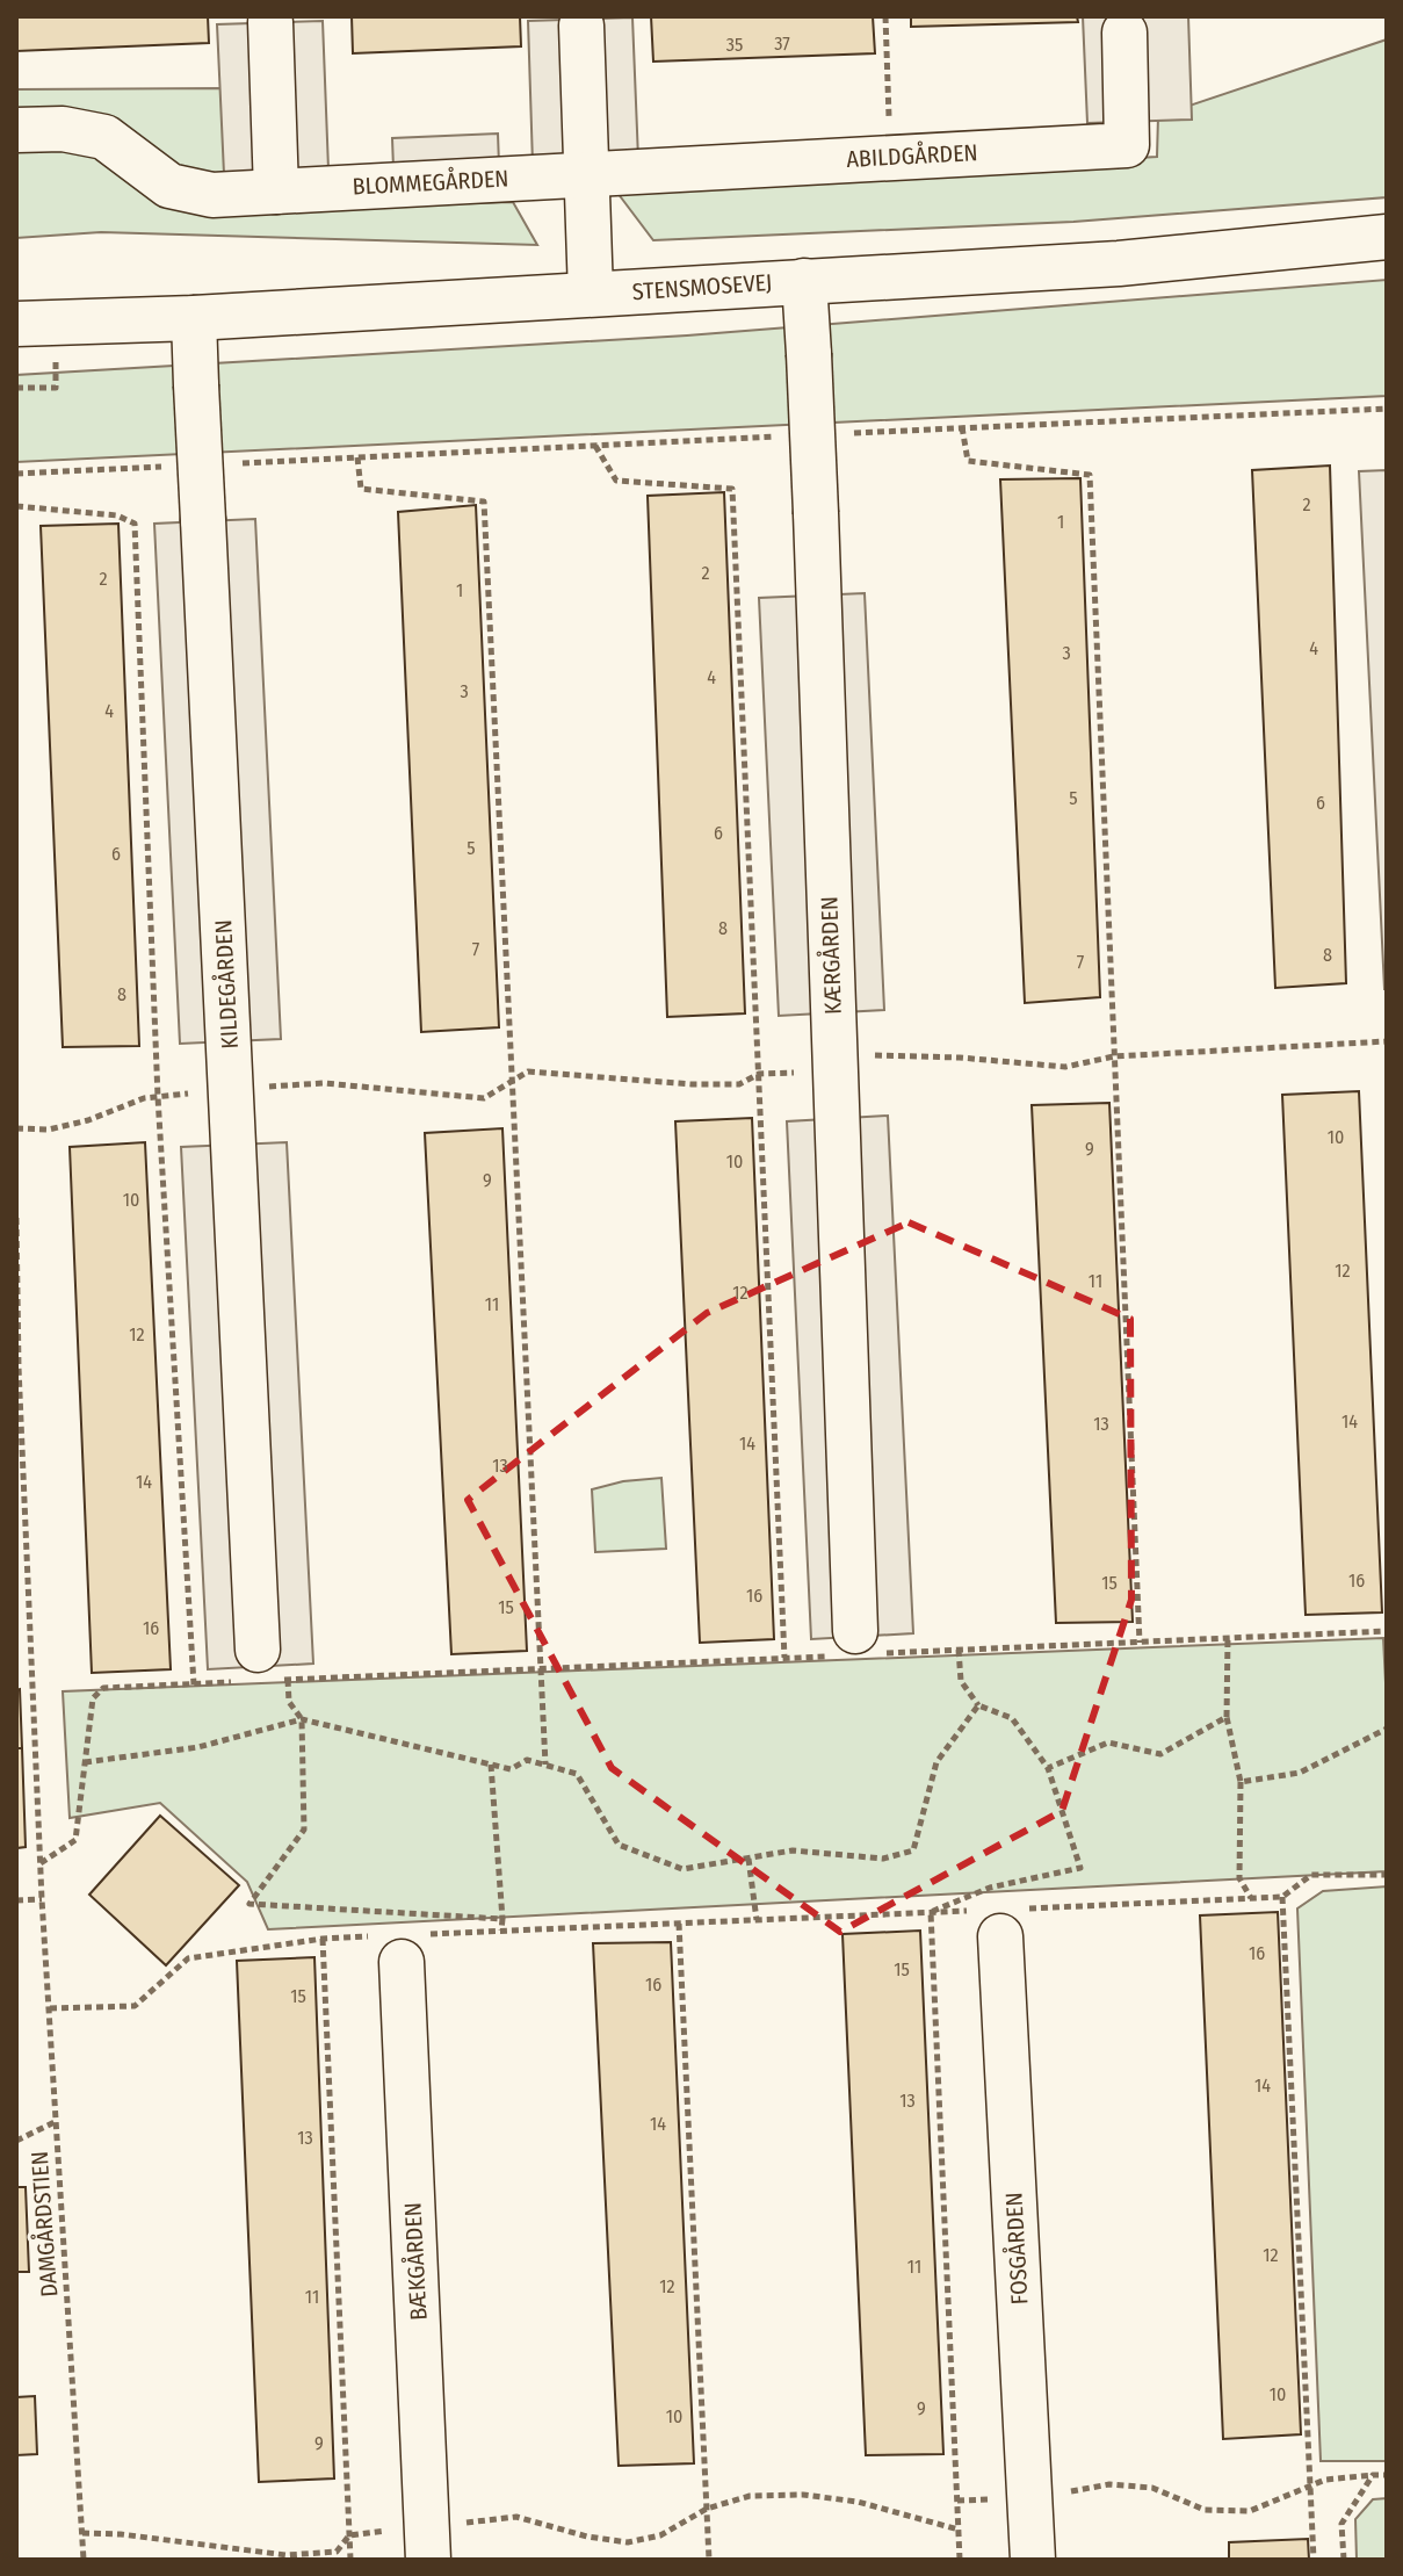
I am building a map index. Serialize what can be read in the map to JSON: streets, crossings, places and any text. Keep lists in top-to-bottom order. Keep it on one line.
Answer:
{"streets":{"street":["ABILDGÅRDEN","BLOMMEGÅRDEN","STENSMOSEVEJ","KÆRGÅRDEN","KILDEGÅRDEN","FOSGÅRDEN","BÆKGÅRDEN"],"path":["DAMGÅRDSTIEN"]},"crossings":[["ABILDGÅRDEN","BLOMMEGÅRDEN"],["STENSMOSEVEJ","KÆRGÅRDEN"],["STENSMOSEVEJ","KILDEGÅRDEN"]],"house_numbers":["37","35","2","1","2","2","1","4","3","4","3","4","5","6","6","5","6","8","7","8","7","8","10","9","10","9","10","12","11","12","11","12","14","13","14","13","14","16","15","16","15","16","16","15","16","15","14","13","14","13","12","11","12","11","10","9","10","9"]}
